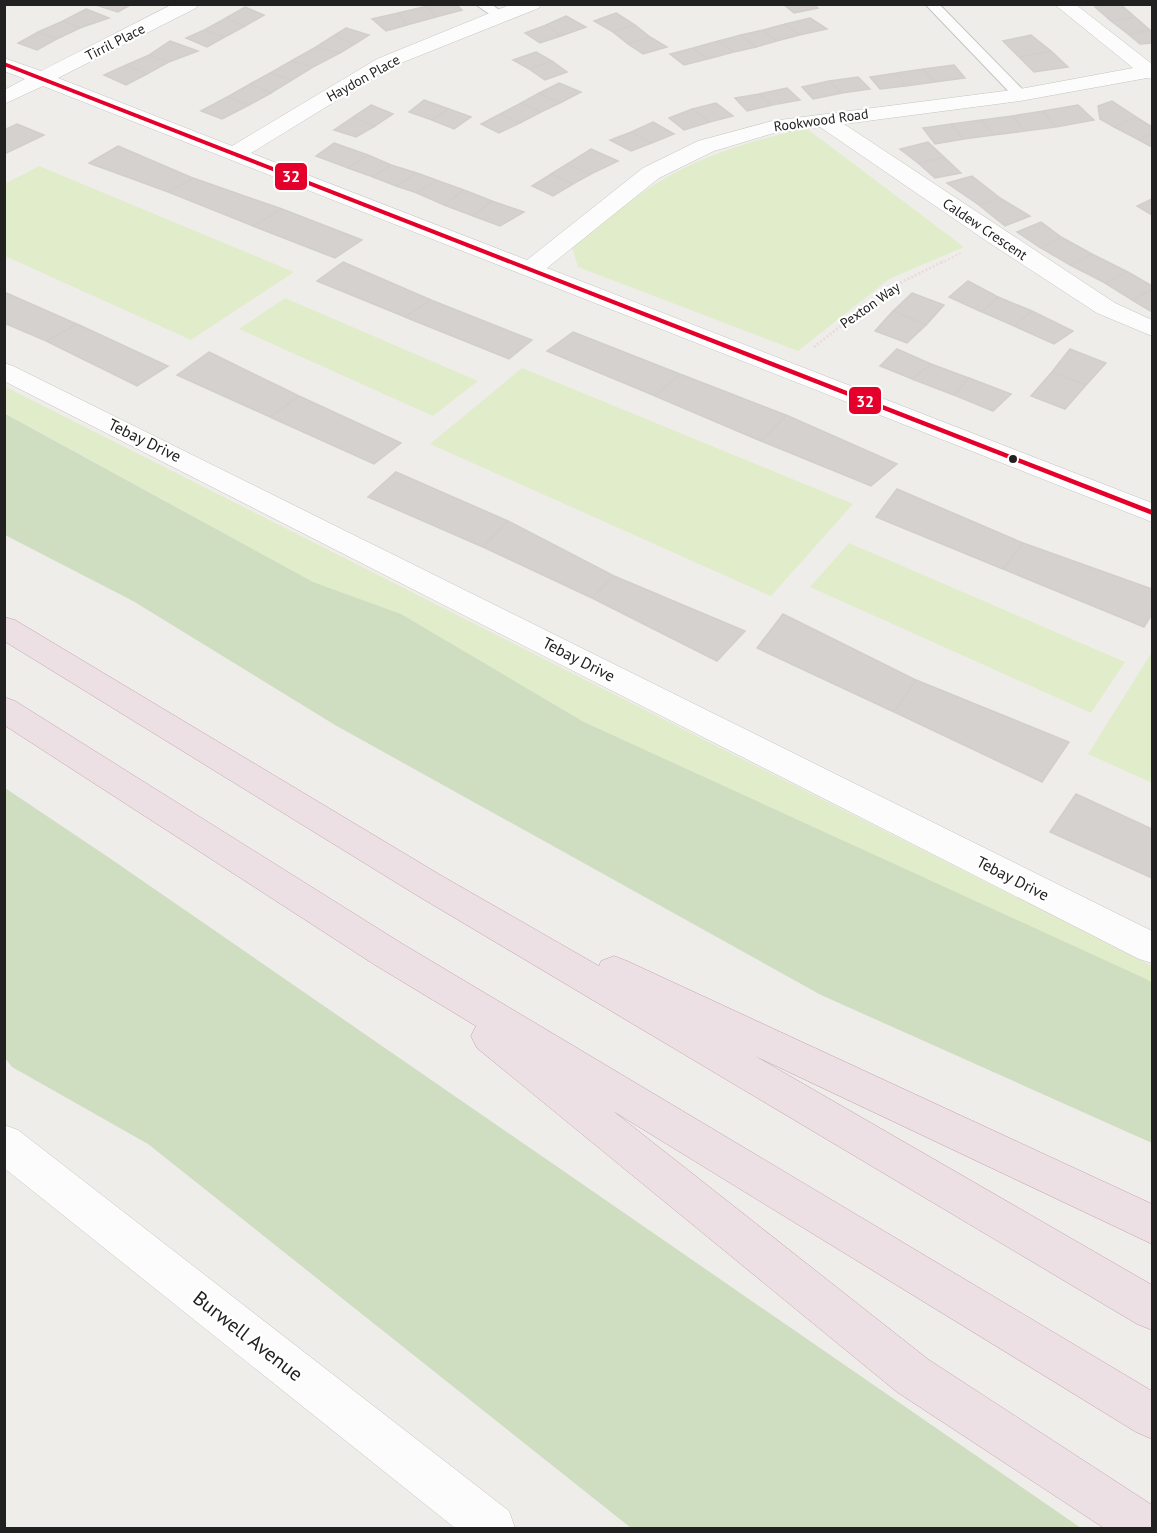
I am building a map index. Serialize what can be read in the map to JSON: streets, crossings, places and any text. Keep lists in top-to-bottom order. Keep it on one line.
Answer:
{"streets":{"street":["Tirril Place","Haydon Place","Rookwood Road","Caldew Crescent","Tebay Drive","Burwell Avenue"],"path":["Pexton Way"]},"crossings":[["Rookwood Road","Caldew Crescent"],["Caldew Crescent","Pexton Way"]],"lines":["transit line 32"]}
